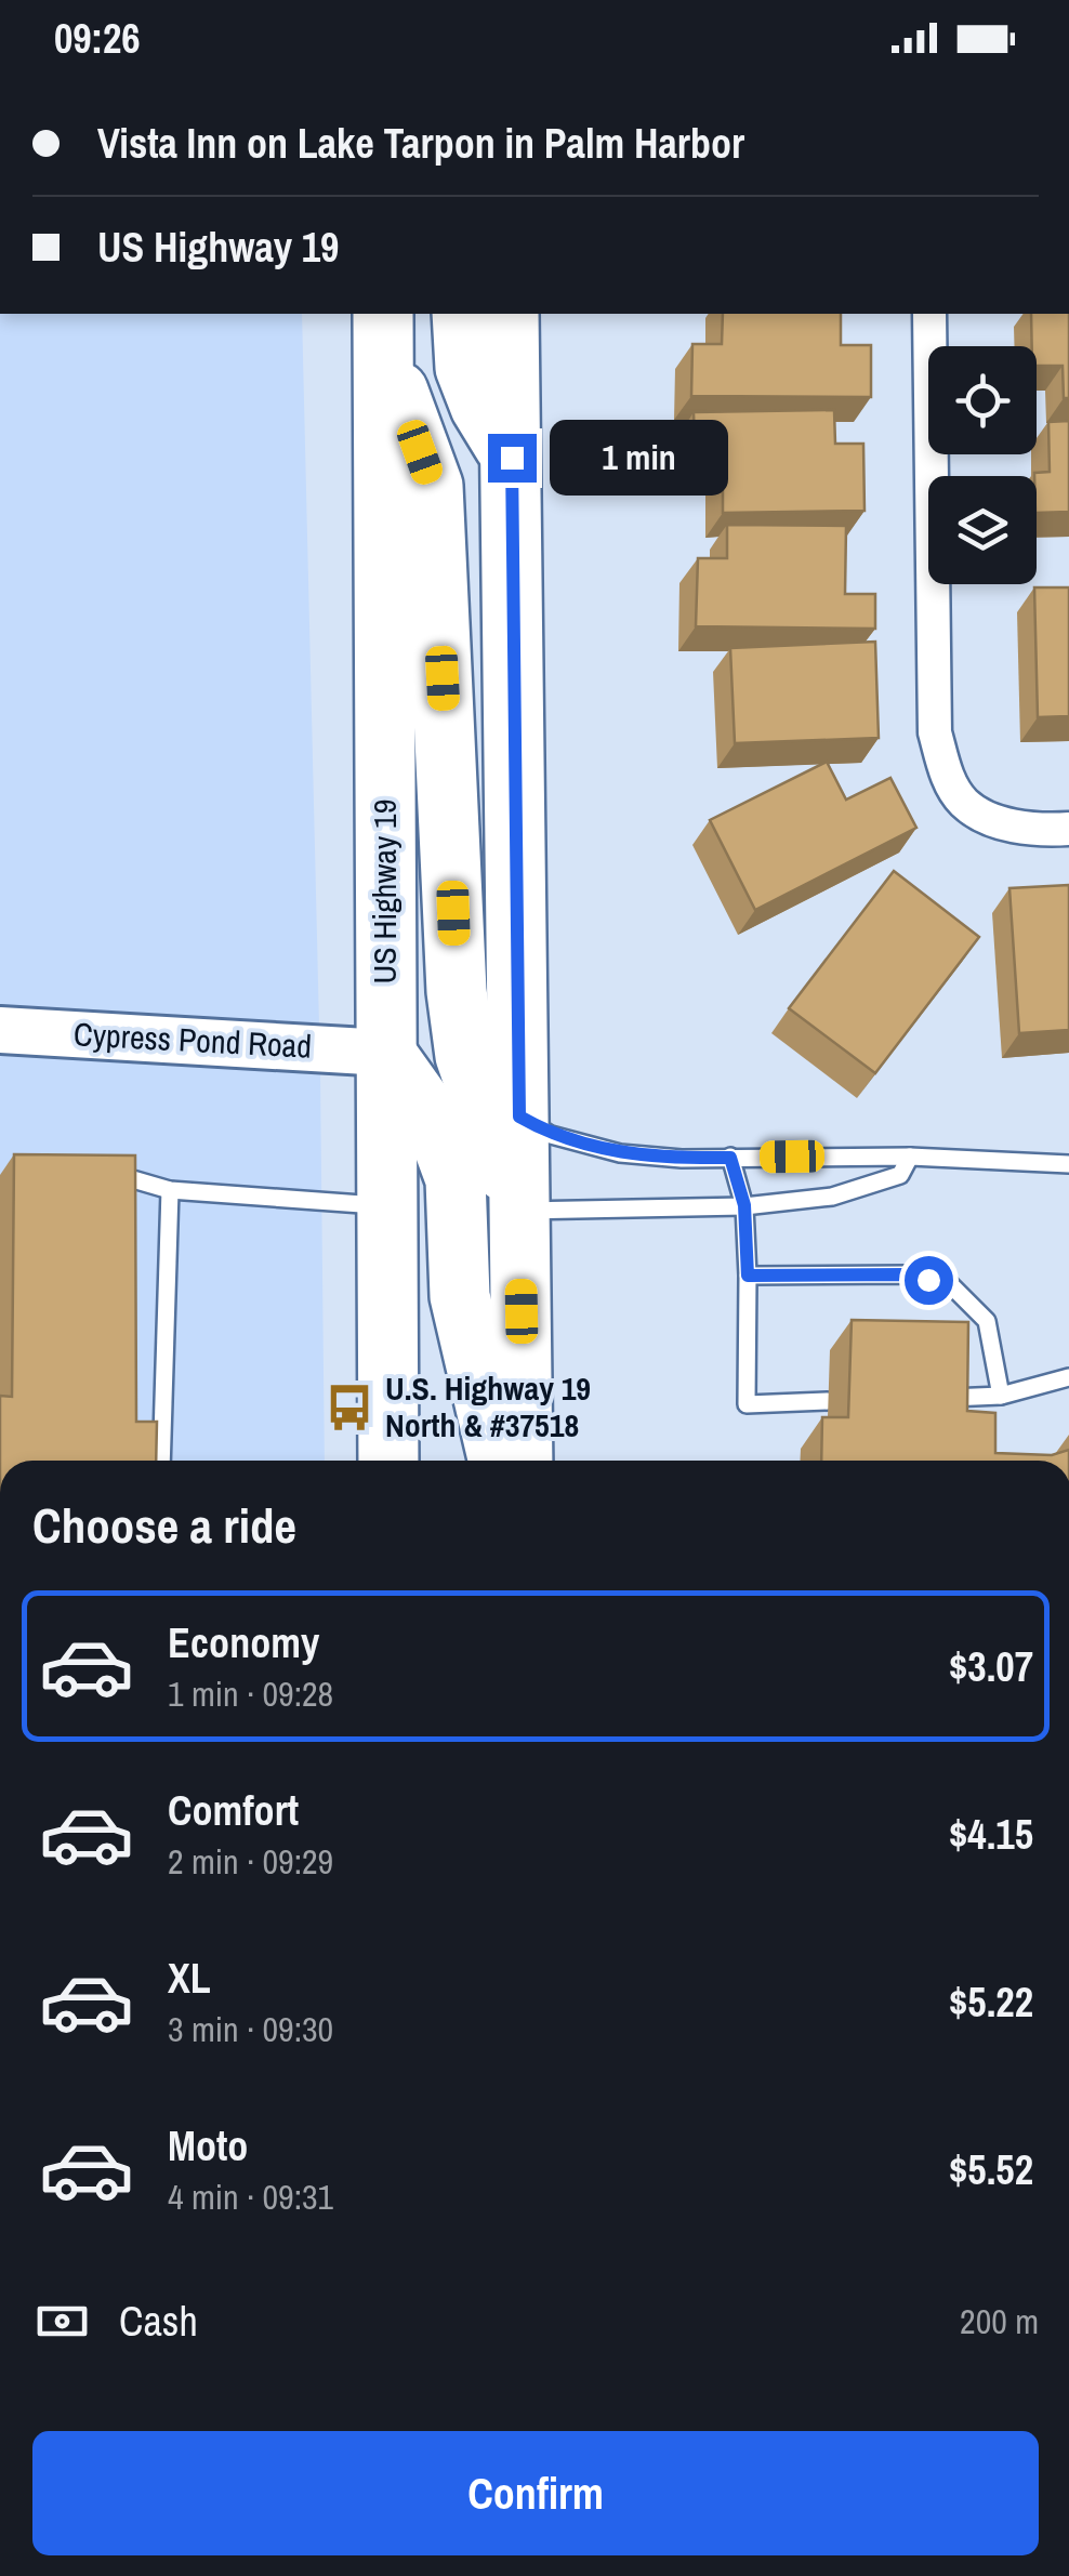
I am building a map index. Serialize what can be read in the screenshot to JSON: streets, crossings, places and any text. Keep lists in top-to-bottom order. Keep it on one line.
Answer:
{"streets":{"highway":["US Highway 19"],"street":["Cypress Pond Road"]},"crossings":[["US Highway 19","Cypress Pond Road"]],"places":{"bus stop":["U.S. Highway 19 North & #37518"]},"page":{"status":"09:26","banner":["Vista Inn on Lake Tarpon in Palm Harbor","US Highway 19"],"bubble":"1 min","heading":"Choose a ride","list":[{"name":"Economy","note":"1 min · 09:28","value":"$3.07"},{"name":"Comfort","note":"2 min · 09:29","value":"$4.15"},{"name":"XL","note":"3 min · 09:30","value":"$5.22"},{"name":"Moto","note":"4 min · 09:31","value":"$5.52"}],"pay":["Cash","200 m"],"buttons":"Confirm"}}
